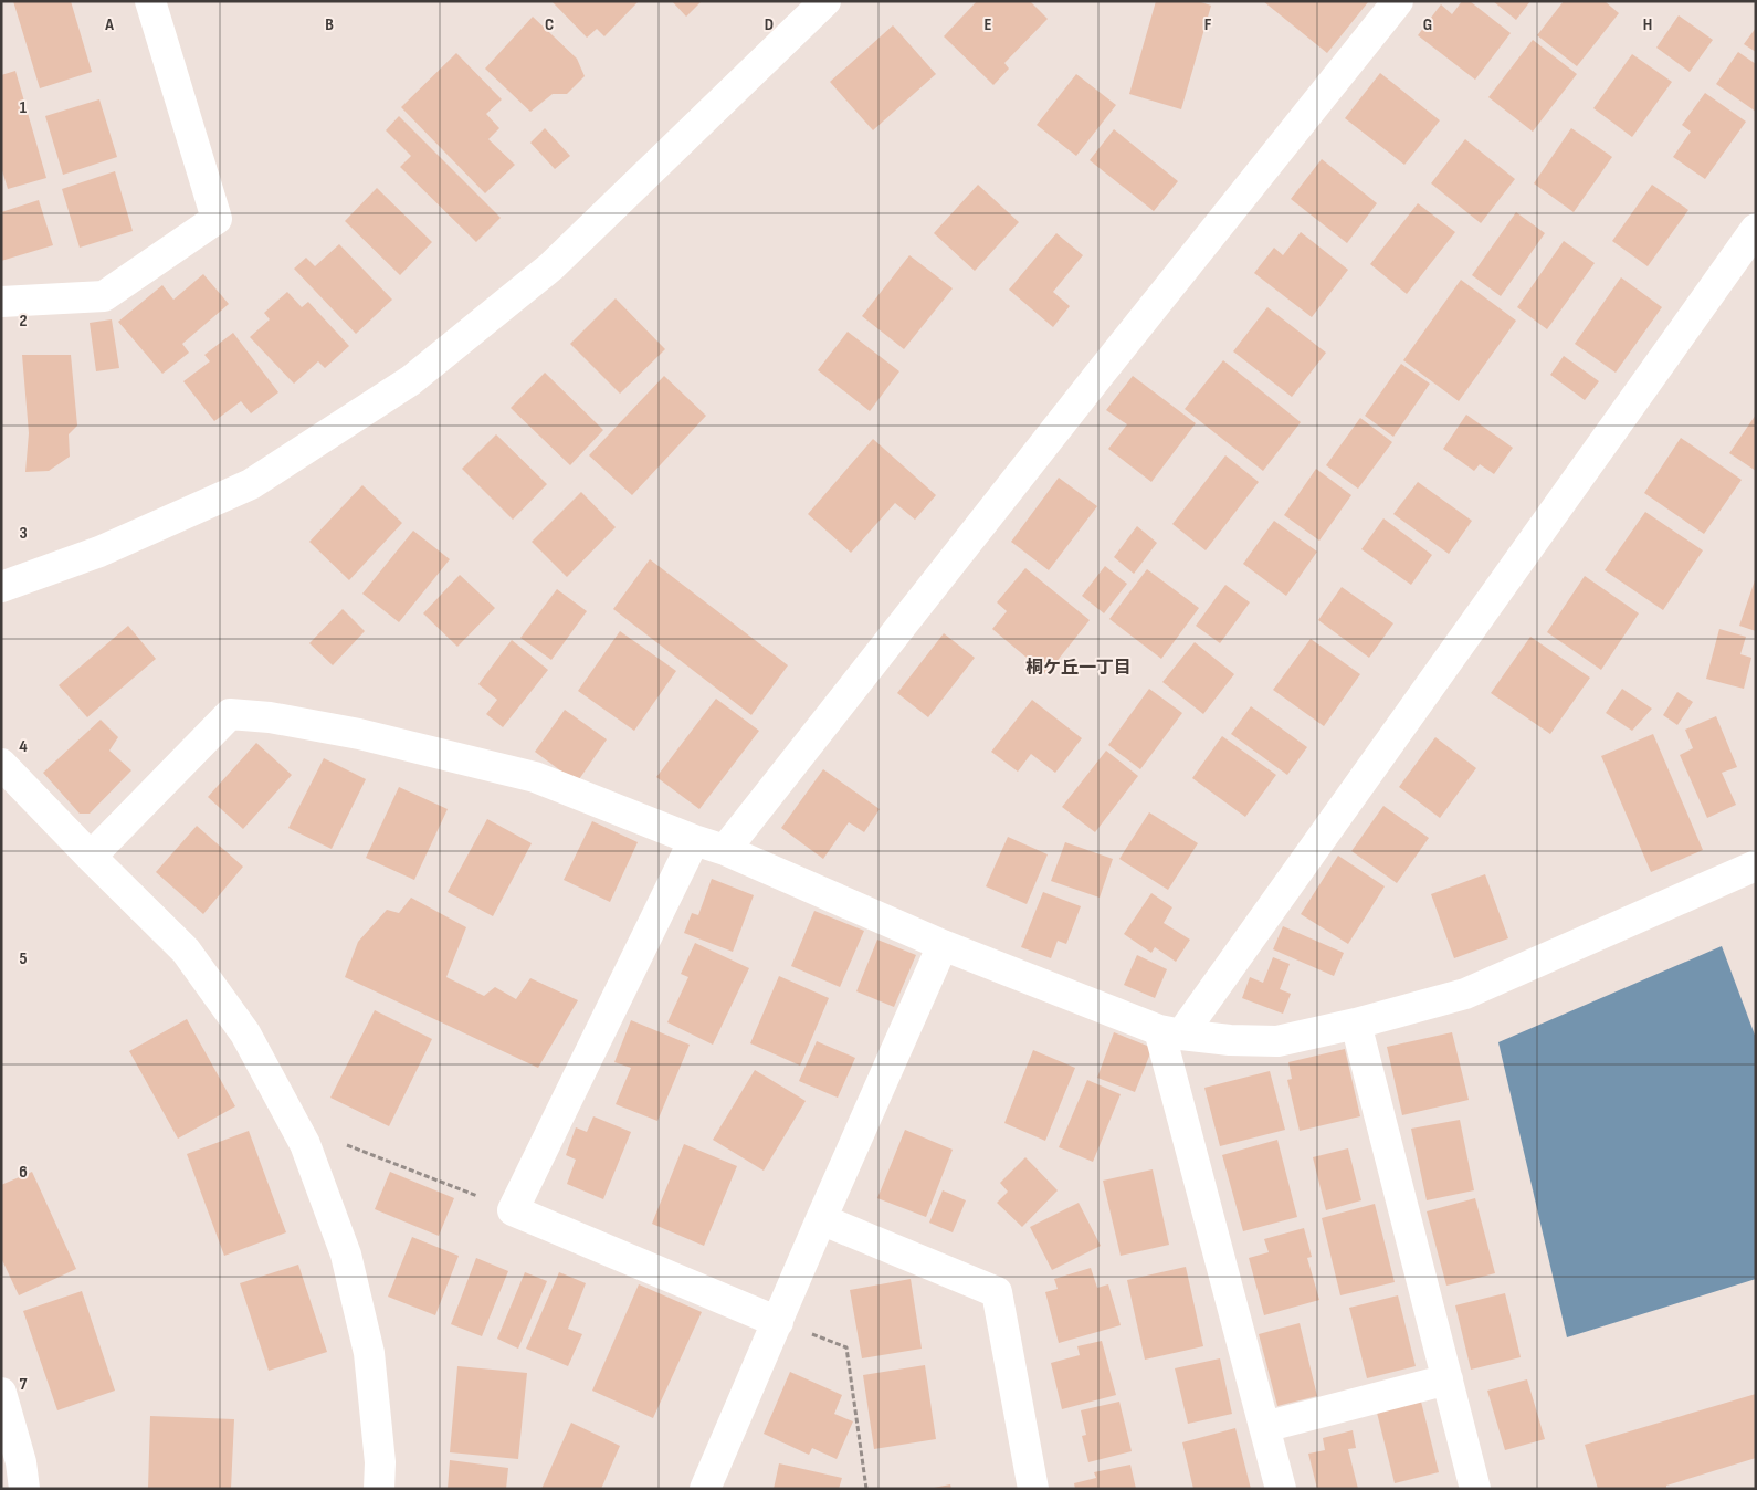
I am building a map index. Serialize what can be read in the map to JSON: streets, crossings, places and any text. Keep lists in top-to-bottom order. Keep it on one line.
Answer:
{"districts":["桐ケ丘一丁目"],"grid":{"columns":["A","B","C","D","E","F","G","H"],"rows":["1","2","3","4","5","6","7"]}}
